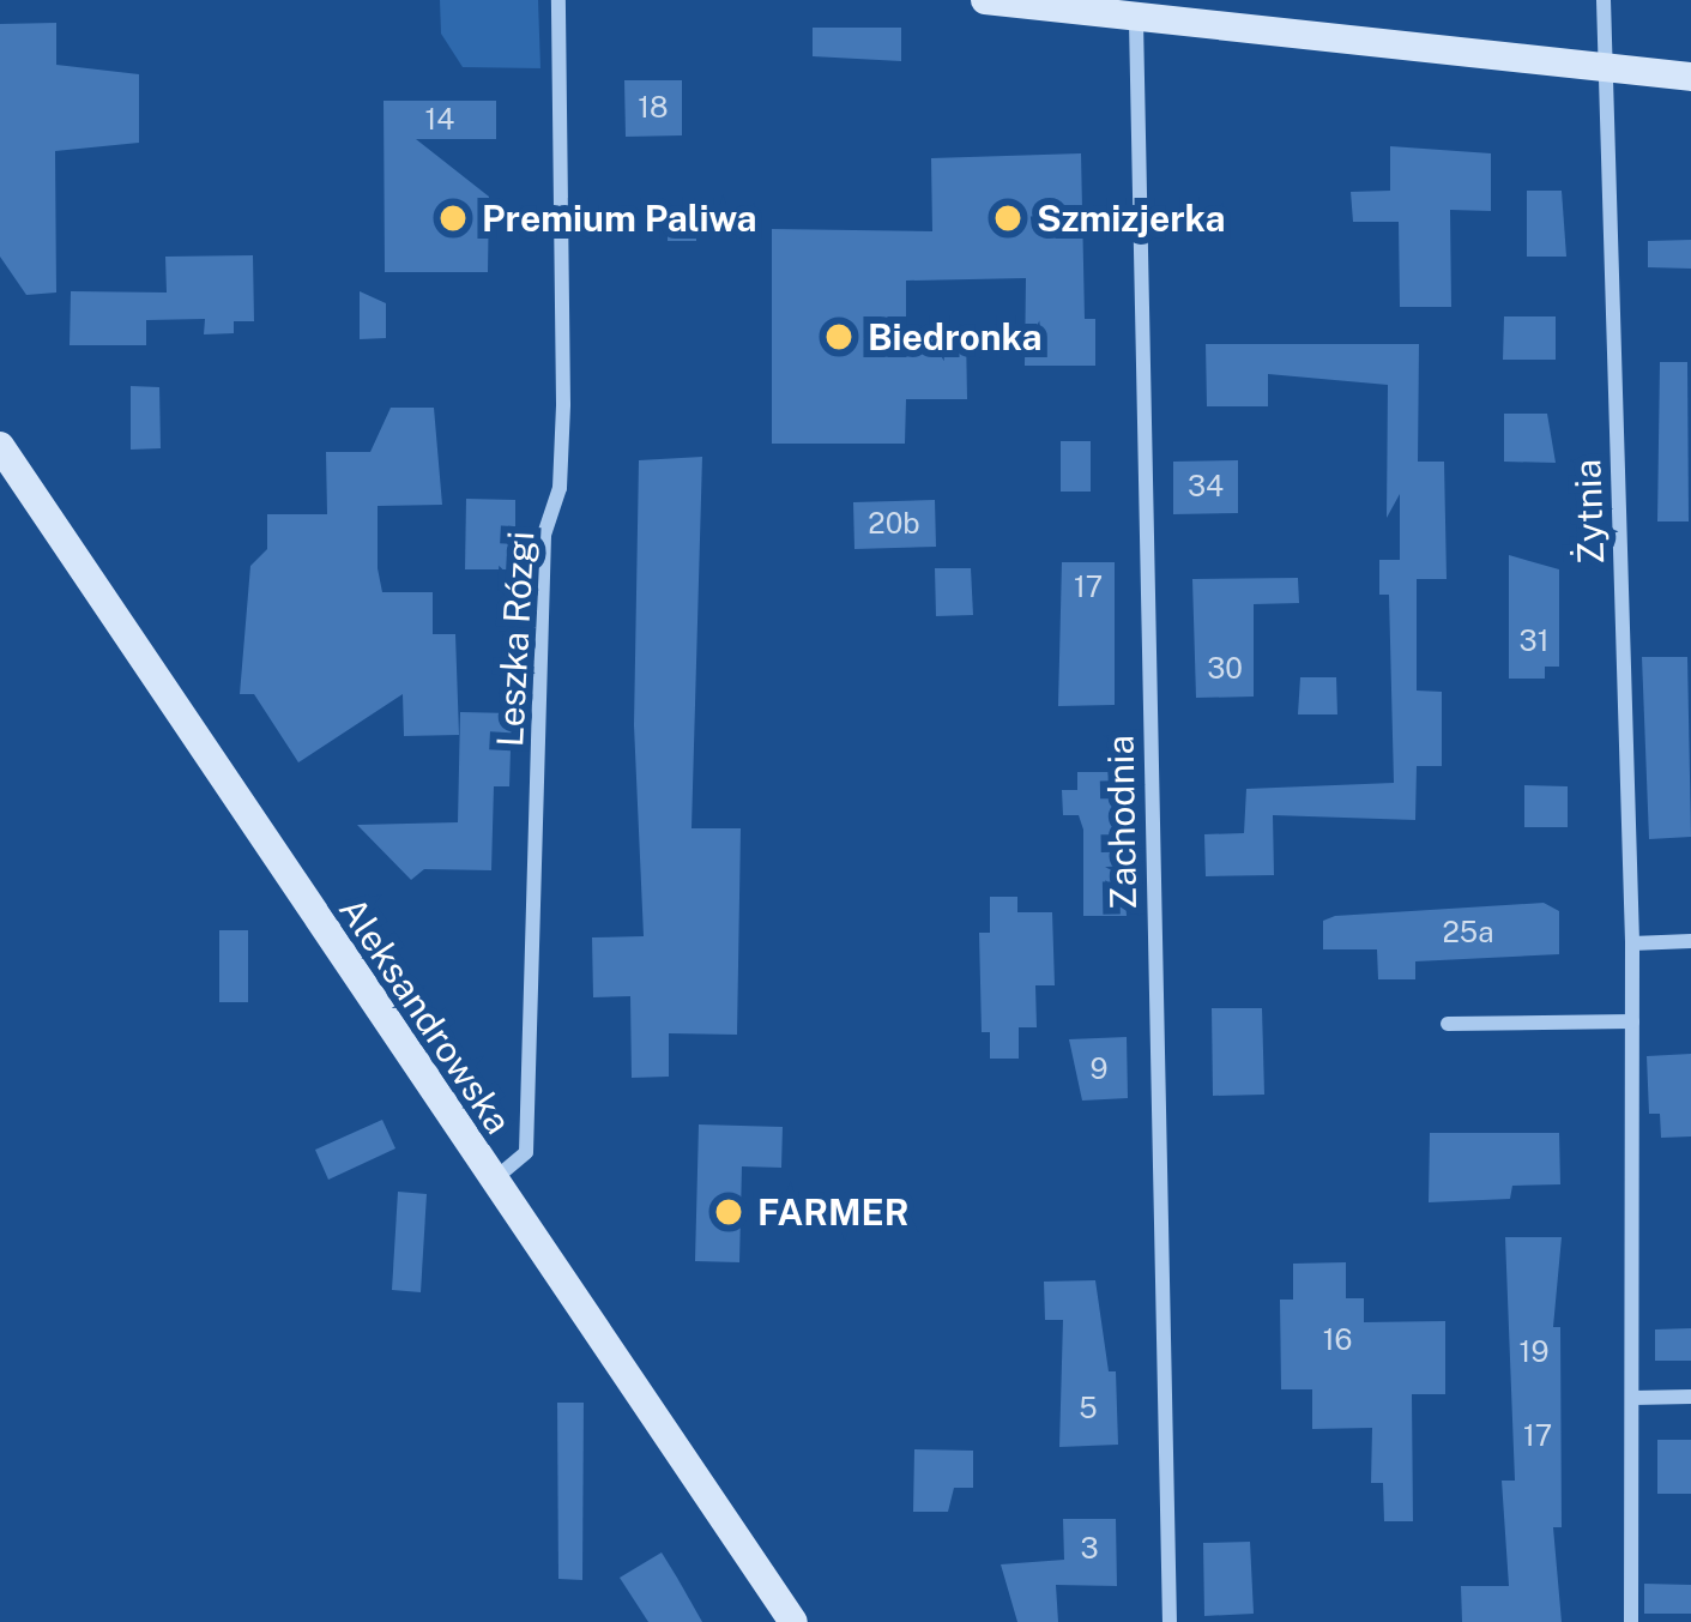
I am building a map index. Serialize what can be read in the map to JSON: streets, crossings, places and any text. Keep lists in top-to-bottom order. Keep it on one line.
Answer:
{"streets":{"main road":["Aleksandrowska"],"street":["Żytnia","Leszka Rózgi","Zachodnia"]},"crossings":[["Leszka Rózgi","Aleksandrowska"]],"places":["Premium Paliwa","Szmizjerka","Biedronka","FARMER"],"house_numbers":["18","14","34","20b","17","31","30","25a","9","16","19","5","17","3"]}
